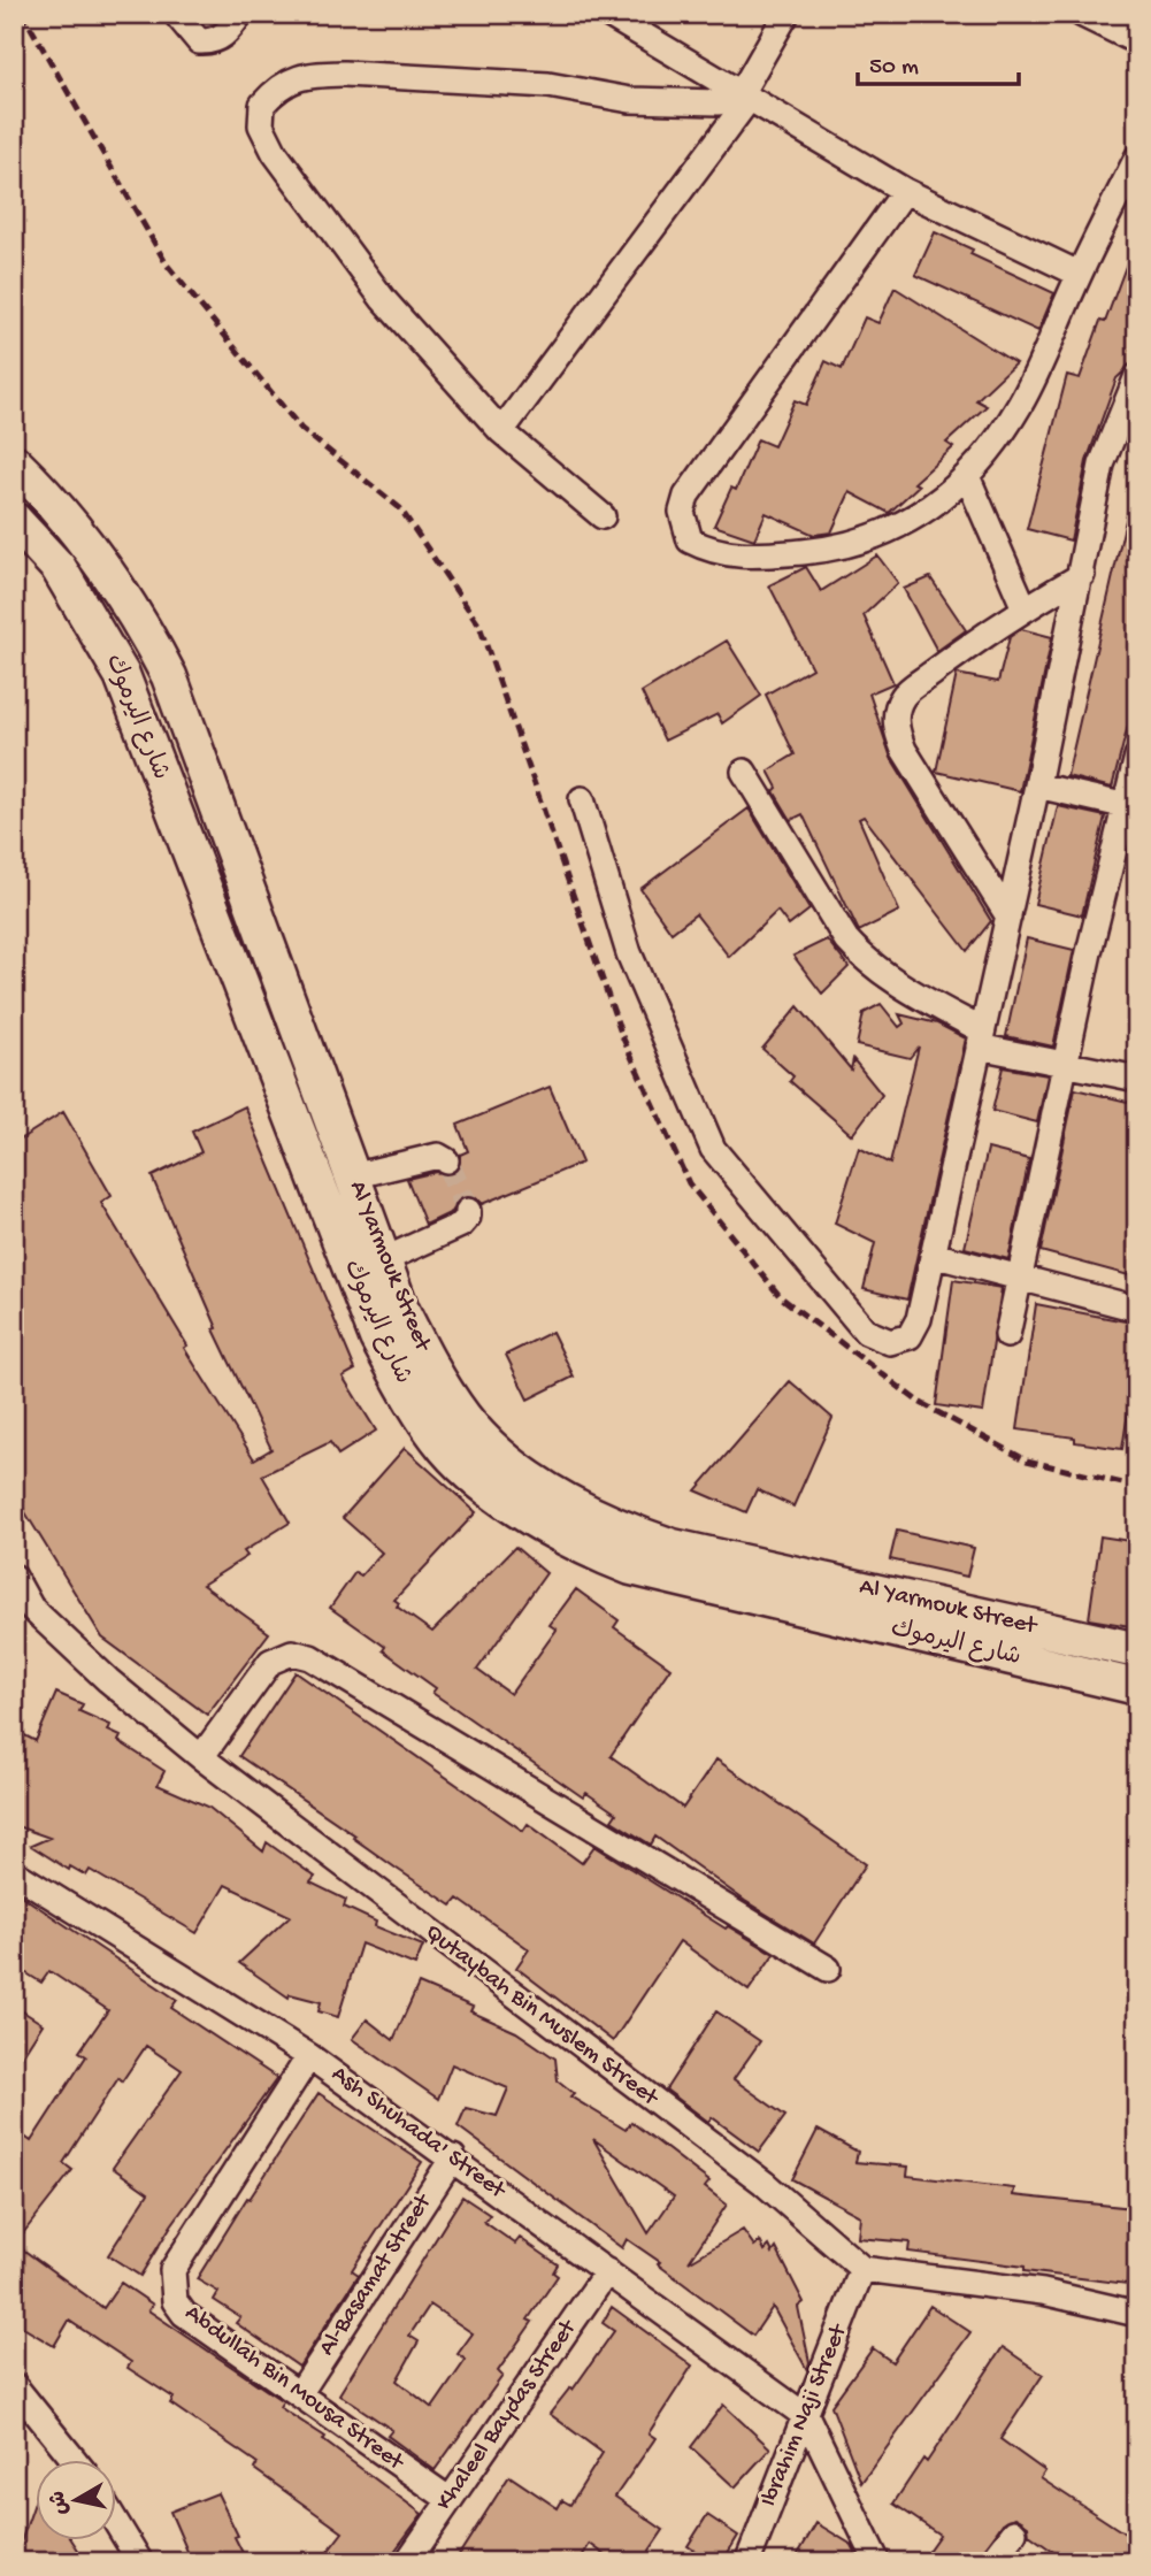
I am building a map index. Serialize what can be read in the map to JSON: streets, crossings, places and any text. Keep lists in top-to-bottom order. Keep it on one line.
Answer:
{"streets":{"highway":["شارع اليرموك","Al Yarmouk Street"],"street":["Qutaybah Bin Muslem Street","Ash Shuhada' Street","Al-Basamat Street","Abdullah Bin Mousa Street","Khaleel Baydas Street","Ibrahim Naji Street"]},"crossings":[["Qutaybah Bin Muslem Street","Ibrahim Naji Street"],["Ash Shuhada' Street","Al-Basamat Street"],["Ash Shuhada' Street","Abdullah Bin Mousa Street"],["Ash Shuhada' Street","Khaleel Baydas Street"],["Ash Shuhada' Street","Ibrahim Naji Street"],["Al-Basamat Street","Abdullah Bin Mousa Street"],["Abdullah Bin Mousa Street","Khaleel Baydas Street"]],"scale_bar":"50 m","north":"left"}
